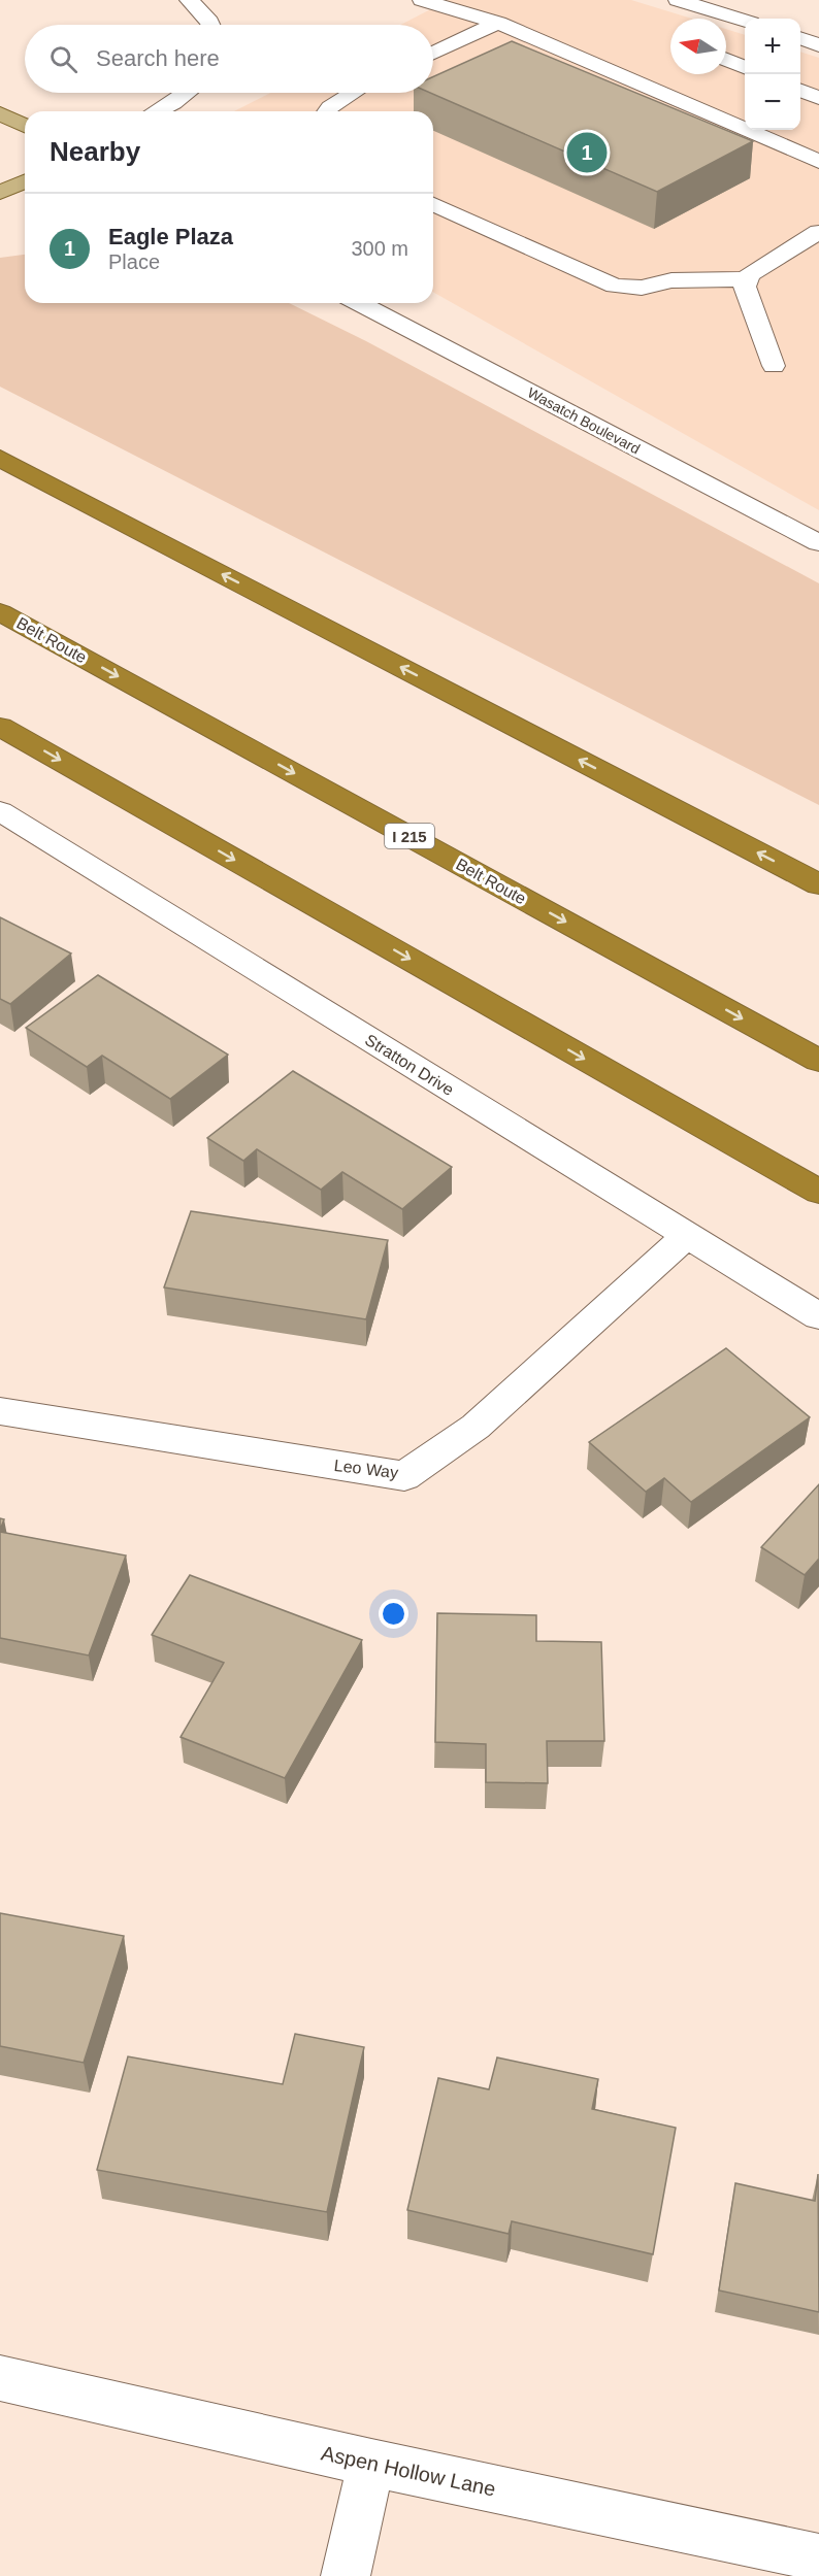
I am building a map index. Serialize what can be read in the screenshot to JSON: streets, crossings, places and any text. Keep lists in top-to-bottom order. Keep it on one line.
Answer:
{"streets":{"highway":["Belt Route","I 215"],"street":["Wasatch Boulevard","Stratton Drive","Leo Way","Aspen Hollow Lane"]},"crossings":[["Stratton Drive","Leo Way"]],"north":"left","page":{"map_buttons":["+","−"],"search":"Search here","heading":"Nearby","pins":"1","list":[{"mark":"1","name":"Eagle Plaza","note":"Place","value":"300 m"}]}}
